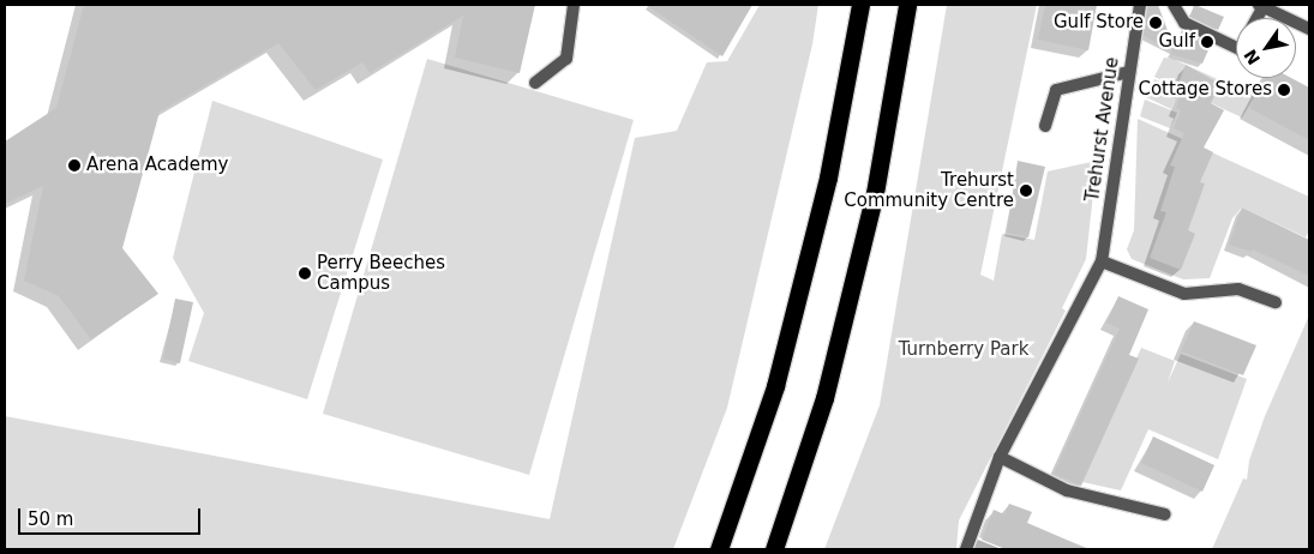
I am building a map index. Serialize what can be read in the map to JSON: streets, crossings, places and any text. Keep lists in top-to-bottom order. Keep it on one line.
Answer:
{"streets":{"street":["Trehurst Avenue"]},"parks":["Turnberry Park"],"places":["Gulf Store","Gulf","Cottage Stores","Arena Academy","Trehurst Community Centre","Perry Beeches Campus"],"scale_bar":"50 m","north":"bottom left"}
